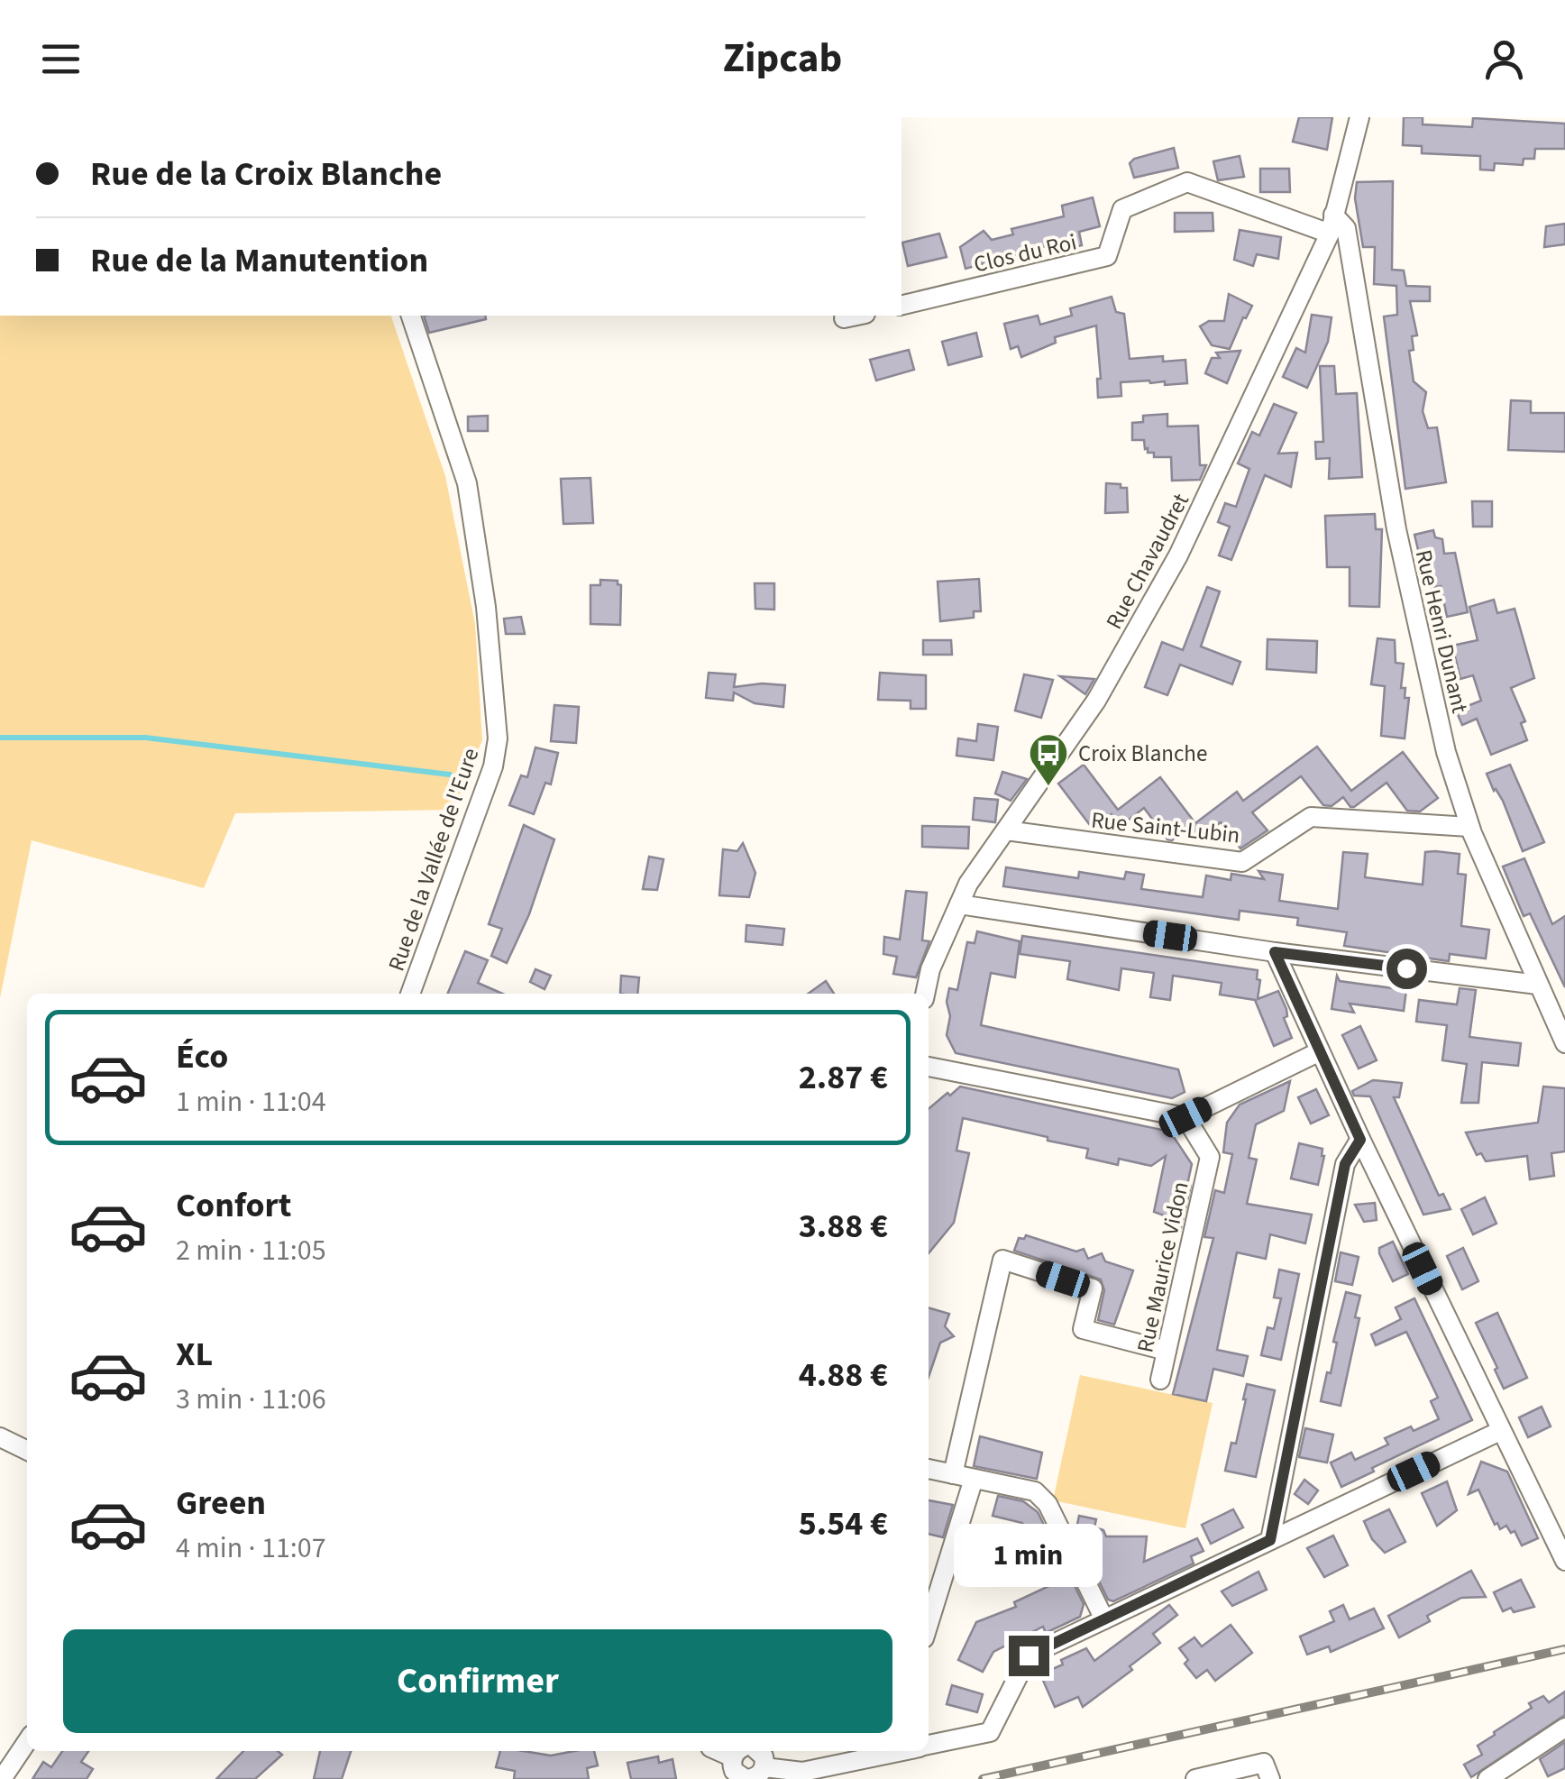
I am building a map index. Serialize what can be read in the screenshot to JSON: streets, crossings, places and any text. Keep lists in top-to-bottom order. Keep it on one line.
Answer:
{"streets":{"street":["Clos du Roi","Rue Chavaudret","Rue Henri Dunant","Rue Saint-Lubin","Rue de la Vallée de l'Eure","Rue Maurice Vidon"]},"crossings":[["Clos du Roi","Rue Chavaudret"],["Clos du Roi","Rue Henri Dunant"],["Rue Chavaudret","Rue Henri Dunant"],["Rue Chavaudret","Rue Saint-Lubin"],["Rue Henri Dunant","Rue Saint-Lubin"]],"places":{"bus stop":["Croix Blanche"]},"page":{"header":"Zipcab","banner":["Rue de la Croix Blanche","Rue de la Manutention"],"list":[{"name":"Éco","note":"1 min · 11:04","value":"2.87 €"},{"name":"Confort","note":"2 min · 11:05","value":"3.88 €"},{"name":"XL","note":"3 min · 11:06","value":"4.88 €"},{"name":"Green","note":"4 min · 11:07","value":"5.54 €"}],"bubble":"1 min","buttons":"Confirmer"}}
